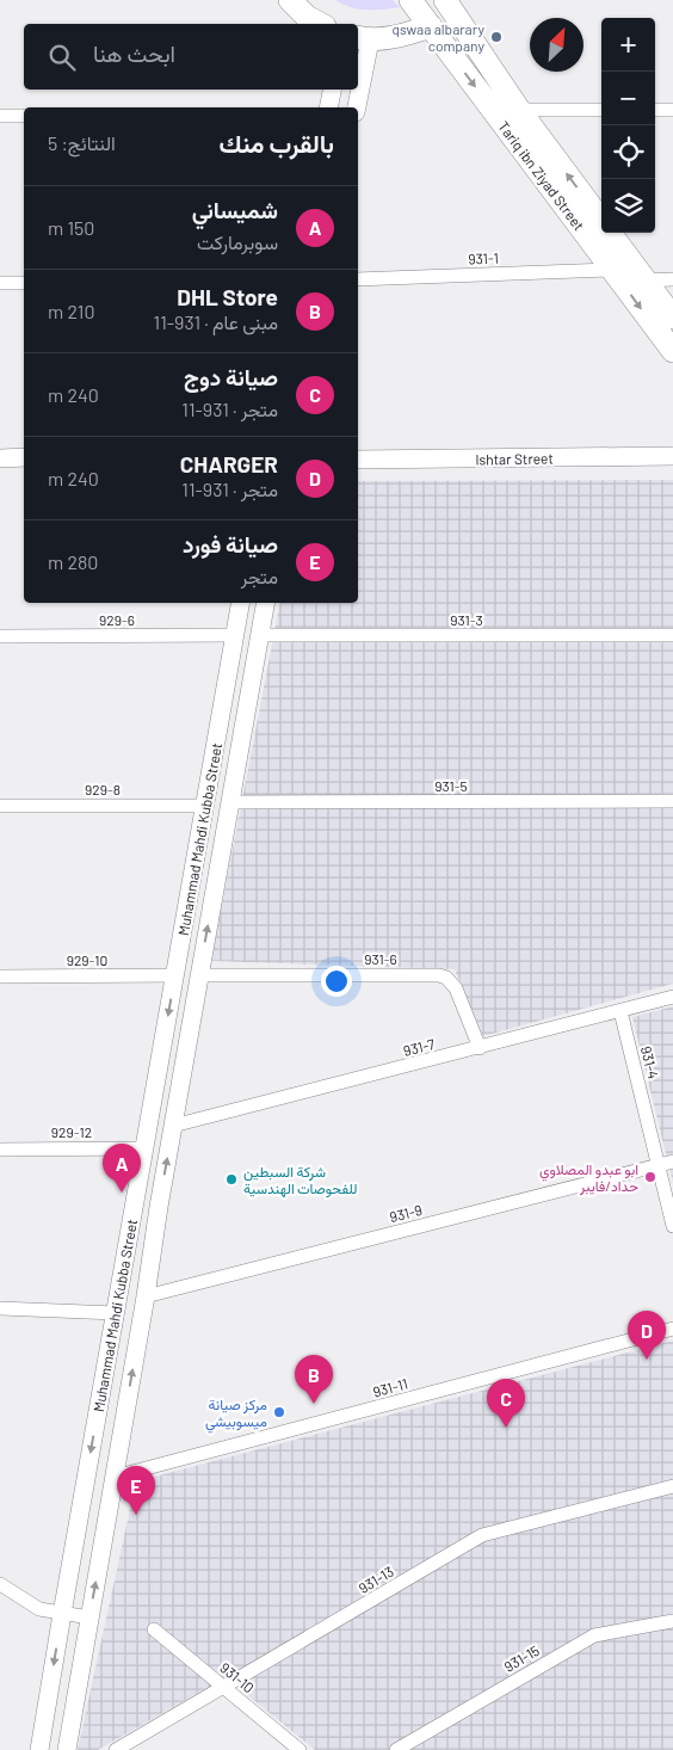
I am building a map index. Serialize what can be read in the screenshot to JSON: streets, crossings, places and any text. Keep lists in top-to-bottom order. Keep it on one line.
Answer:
{"streets":{"main road":["Tariq ibn Ziyad Street"],"street":["931-1","Ishtar Street","929-6","931-3","931-5","929-8","Muhammad Mahdi Kubba Street","931-6","929-10","931-7","931-4","929-12","931-9","931-11","931-13","931-15","931-10"]},"crossings":[["Tariq ibn Ziyad Street","931-1"],["929-6","Muhammad Mahdi Kubba Street"],["931-3","Muhammad Mahdi Kubba Street"],["931-5","Muhammad Mahdi Kubba Street"],["929-8","Muhammad Mahdi Kubba Street"],["Muhammad Mahdi Kubba Street","931-6"],["Muhammad Mahdi Kubba Street","929-10"],["Muhammad Mahdi Kubba Street","931-7"],["Muhammad Mahdi Kubba Street","929-12"],["Muhammad Mahdi Kubba Street","931-9"],["Muhammad Mahdi Kubba Street","931-11"],["931-6","931-7"],["931-7","931-4"],["931-4","931-9"],["931-13","931-10"]],"places":["qswaa albarary company","ابو عبدو المصلاوي حداد/فايبر","شركة السبطين للفحوصات الهندسية","مركز صيانة ميسوبيشي"],"north":"top right","page":{"map_buttons":["+","−"],"search":"ابحث هنا","heading":["بالقرب منك","النتائج: 5"],"list":[{"mark":"A","name":"شميساني","note":"سوبرماركت","value":"150 m"},{"mark":"B","name":"DHL Store","note":"مبنى عام · 931-11","value":"210 m"},{"mark":"C","name":"صيانة دوج","note":"متجر · 931-11","value":"240 m"},{"mark":"D","name":"CHARGER","note":"متجر · 931-11","value":"240 m"},{"mark":"E","name":"صيانة فورد","note":"متجر","value":"280 m"}],"pins":["A","D","B","C","E"]}}
